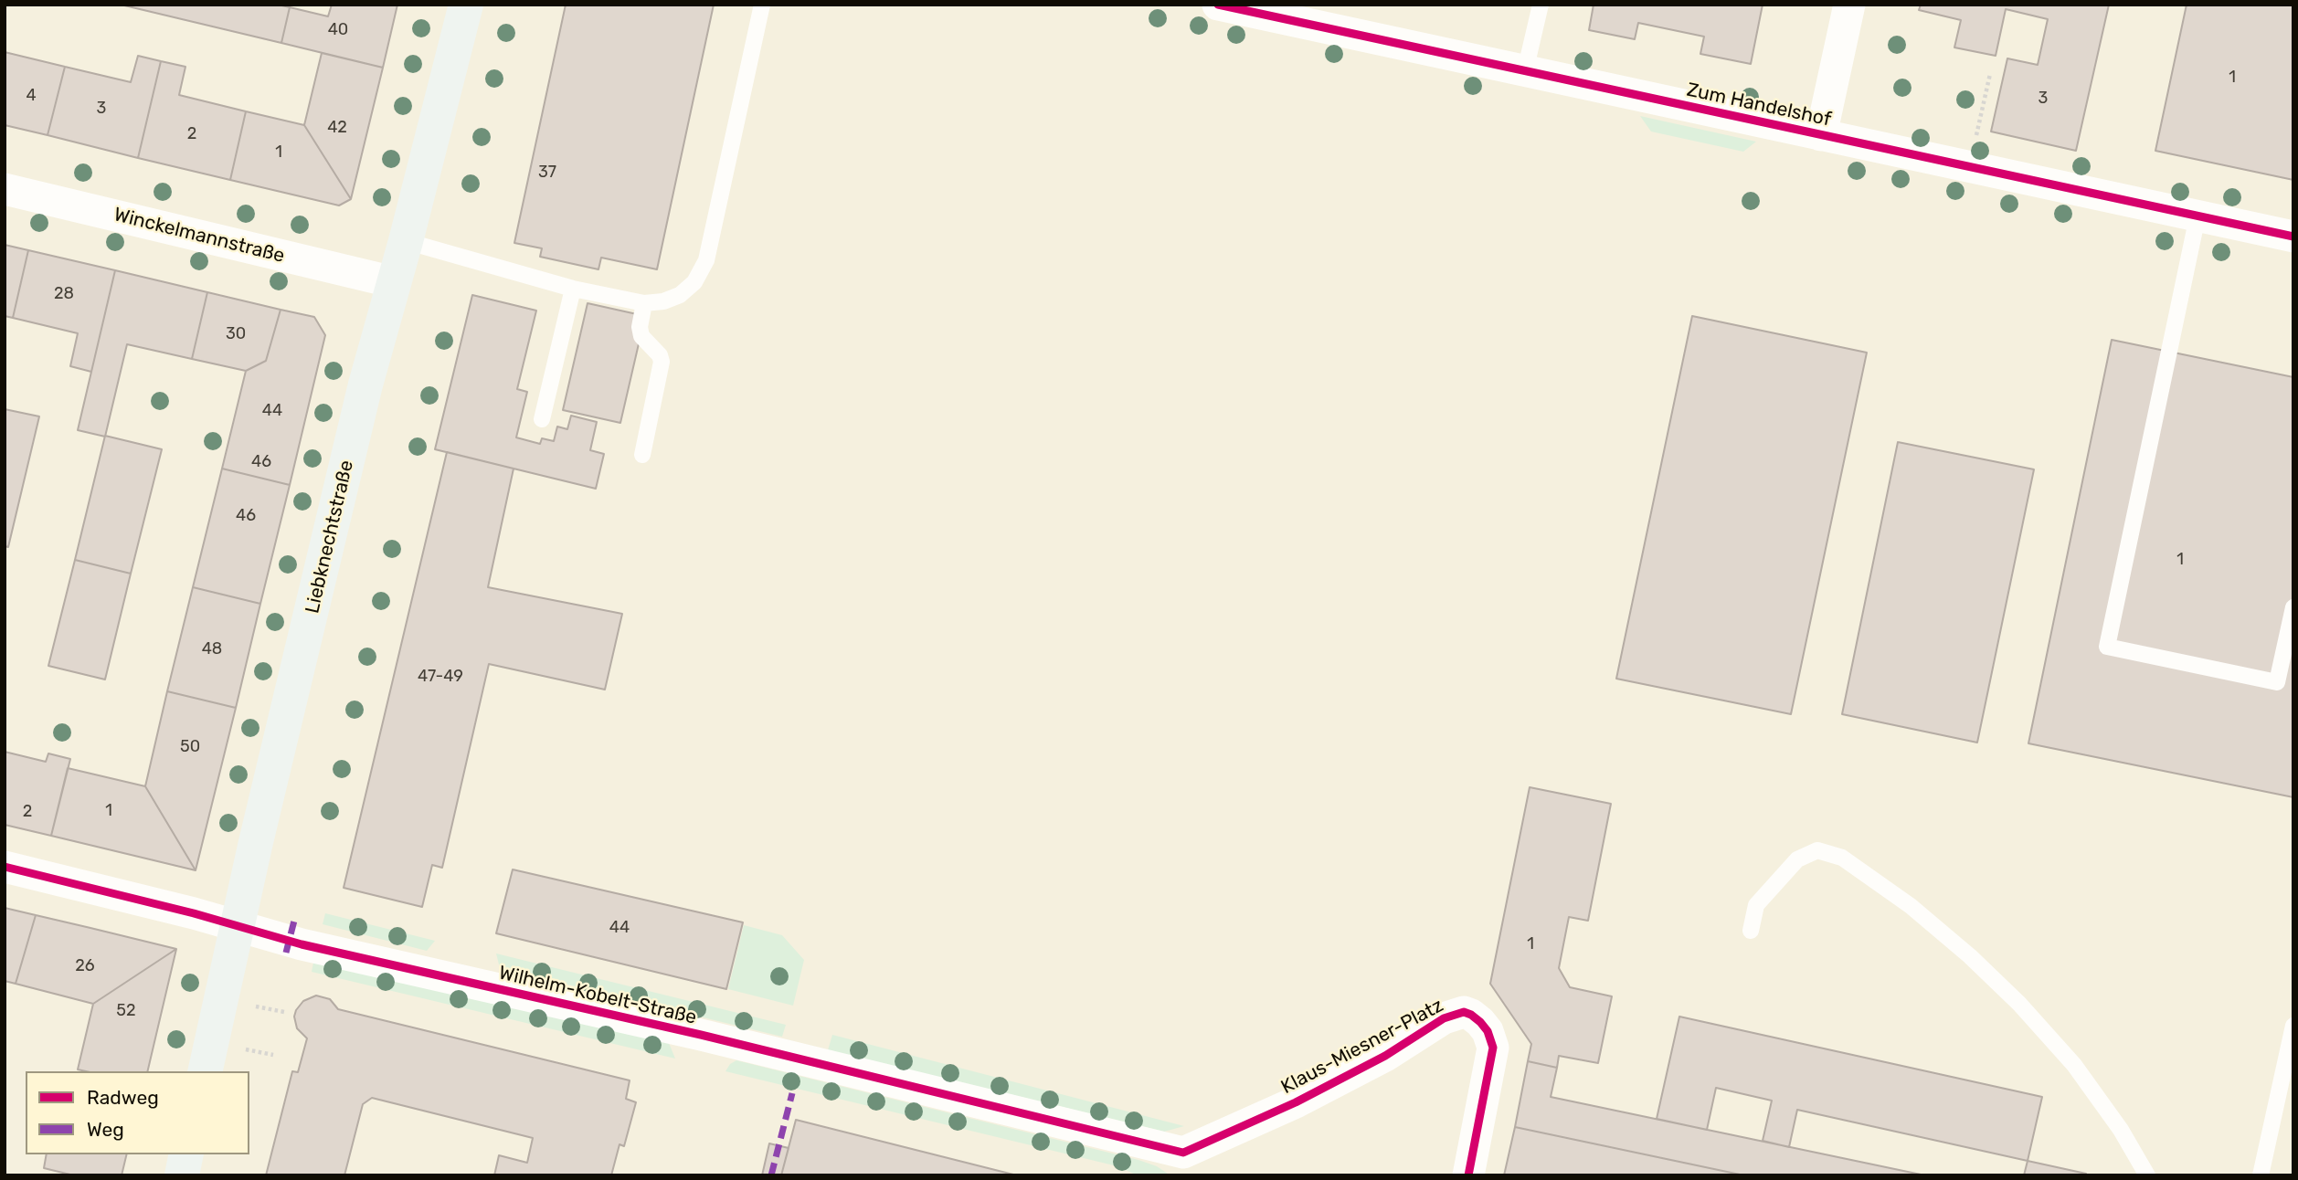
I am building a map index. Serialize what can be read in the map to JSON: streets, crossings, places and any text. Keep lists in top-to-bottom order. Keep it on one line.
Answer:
{"streets":{"main road":["Liebknechtstraße"],"street":["Zum Handelshof","Winckelmannstraße","Wilhelm-Kobelt-Straße","Klaus-Miesner-Platz"]},"crossings":[["Winckelmannstraße","Liebknechtstraße"],["Liebknechtstraße","Wilhelm-Kobelt-Straße"],["Wilhelm-Kobelt-Straße","Klaus-Miesner-Platz"]],"house_numbers":["40","1","4","3","3","42","2","1","37","28","30","44","46","46","1","48","47-49","50","1","2","44","1","26","52"],"legend":["Radweg","Weg"]}
